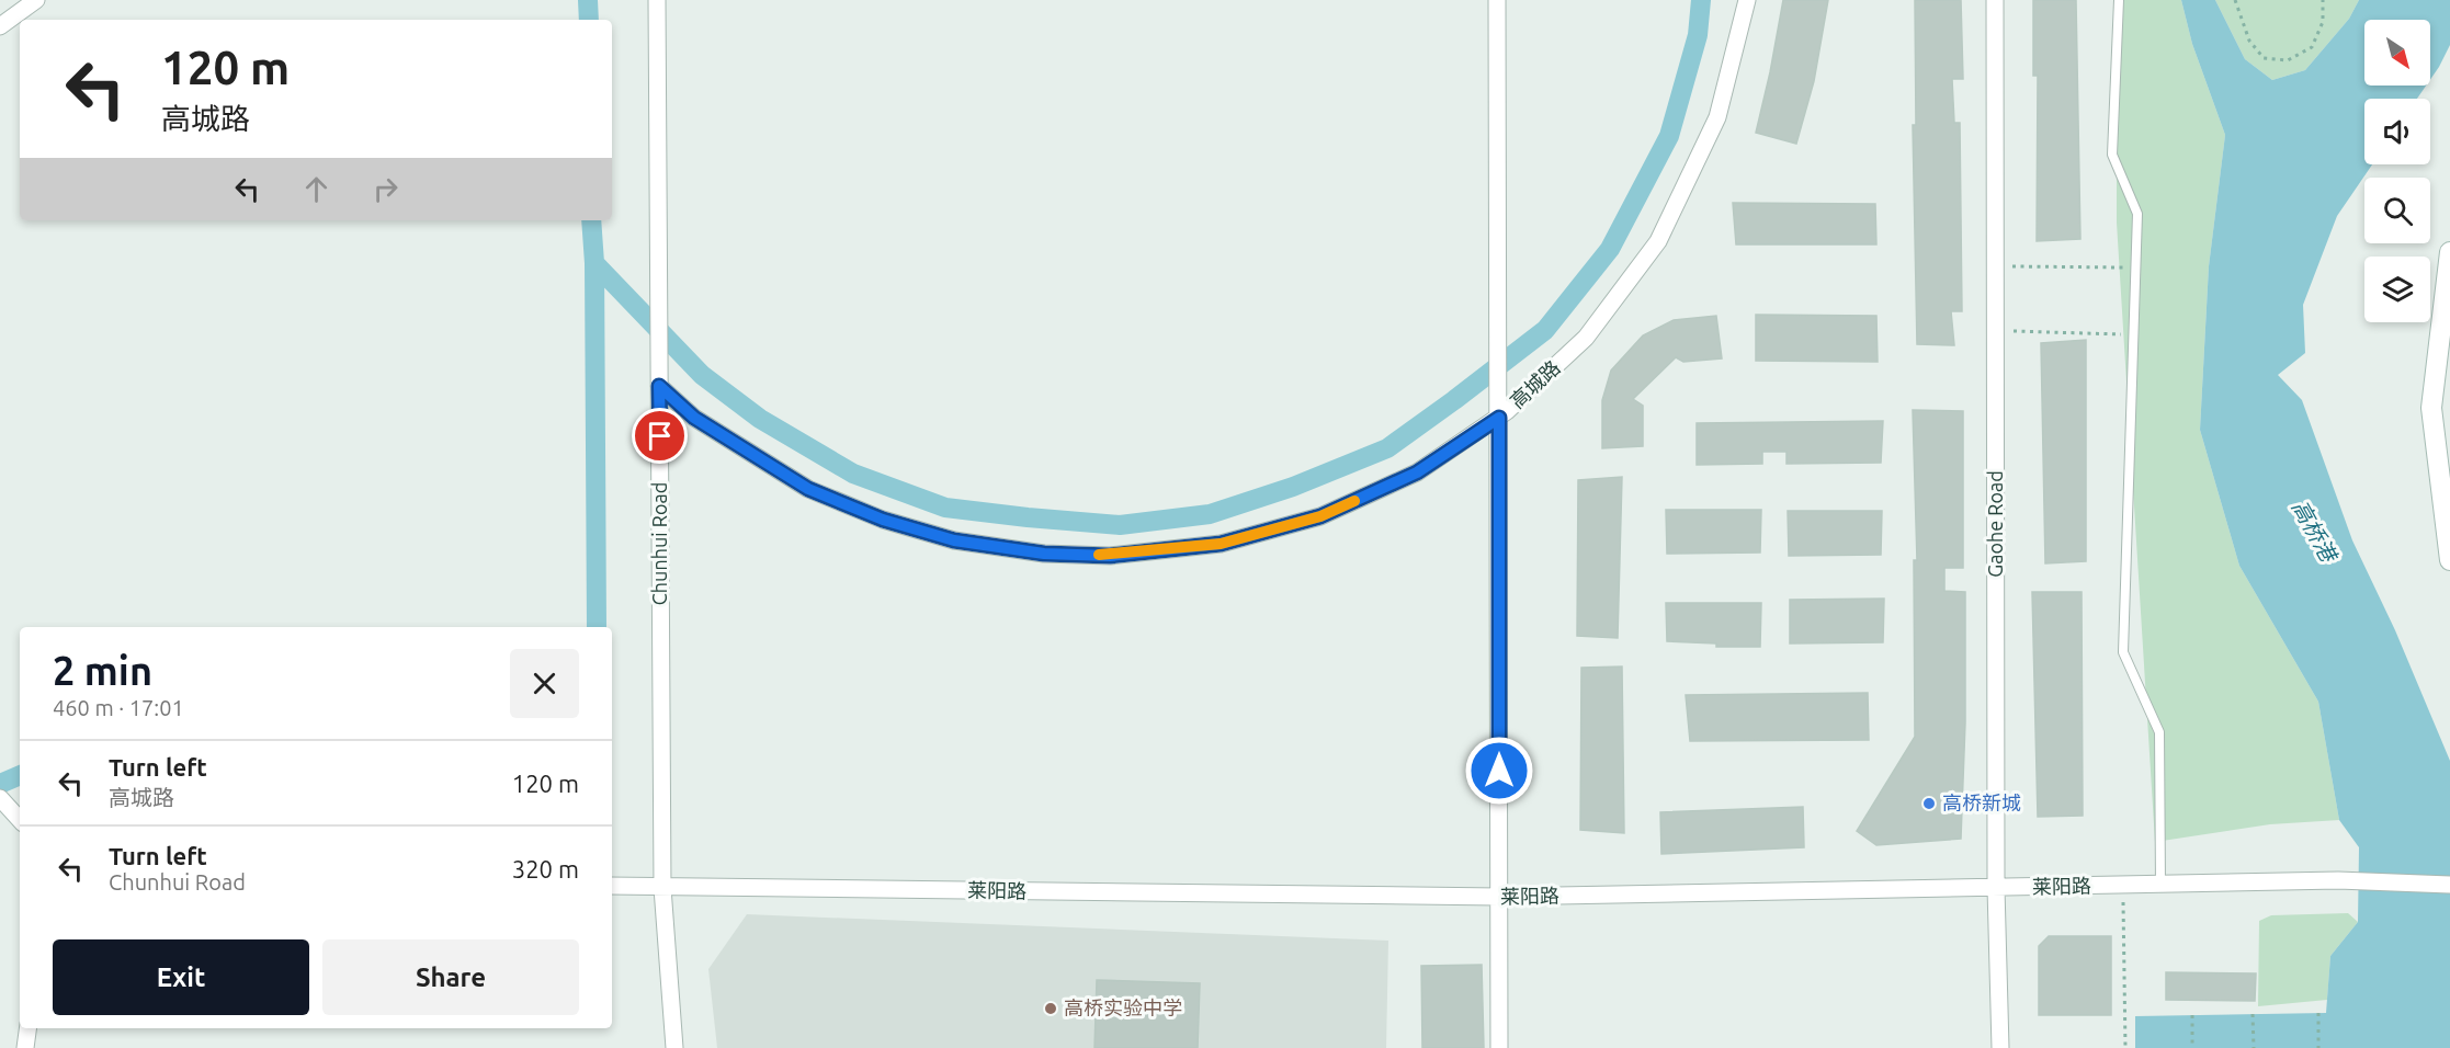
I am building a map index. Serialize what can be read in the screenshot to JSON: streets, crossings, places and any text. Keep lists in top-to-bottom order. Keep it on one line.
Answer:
{"streets":{"street":["高城路","Gaohe Road","Chunhui Road","莱阳路"]},"crossings":[["高城路","Chunhui Road"],["Gaohe Road","莱阳路"],["Chunhui Road","莱阳路"]],"water":["高桥港"],"places":["高桥新城","高桥实验中学"],"north":"bottom right","page":{"turn":["120 m","高城路"],"heading":["2 min","460 m · 17:01"],"list":[{"name":"Turn left","note":"高城路","value":"120 m"},{"name":"Turn left","note":"Chunhui Road","value":"320 m"}],"buttons":["Exit","Share"]}}
